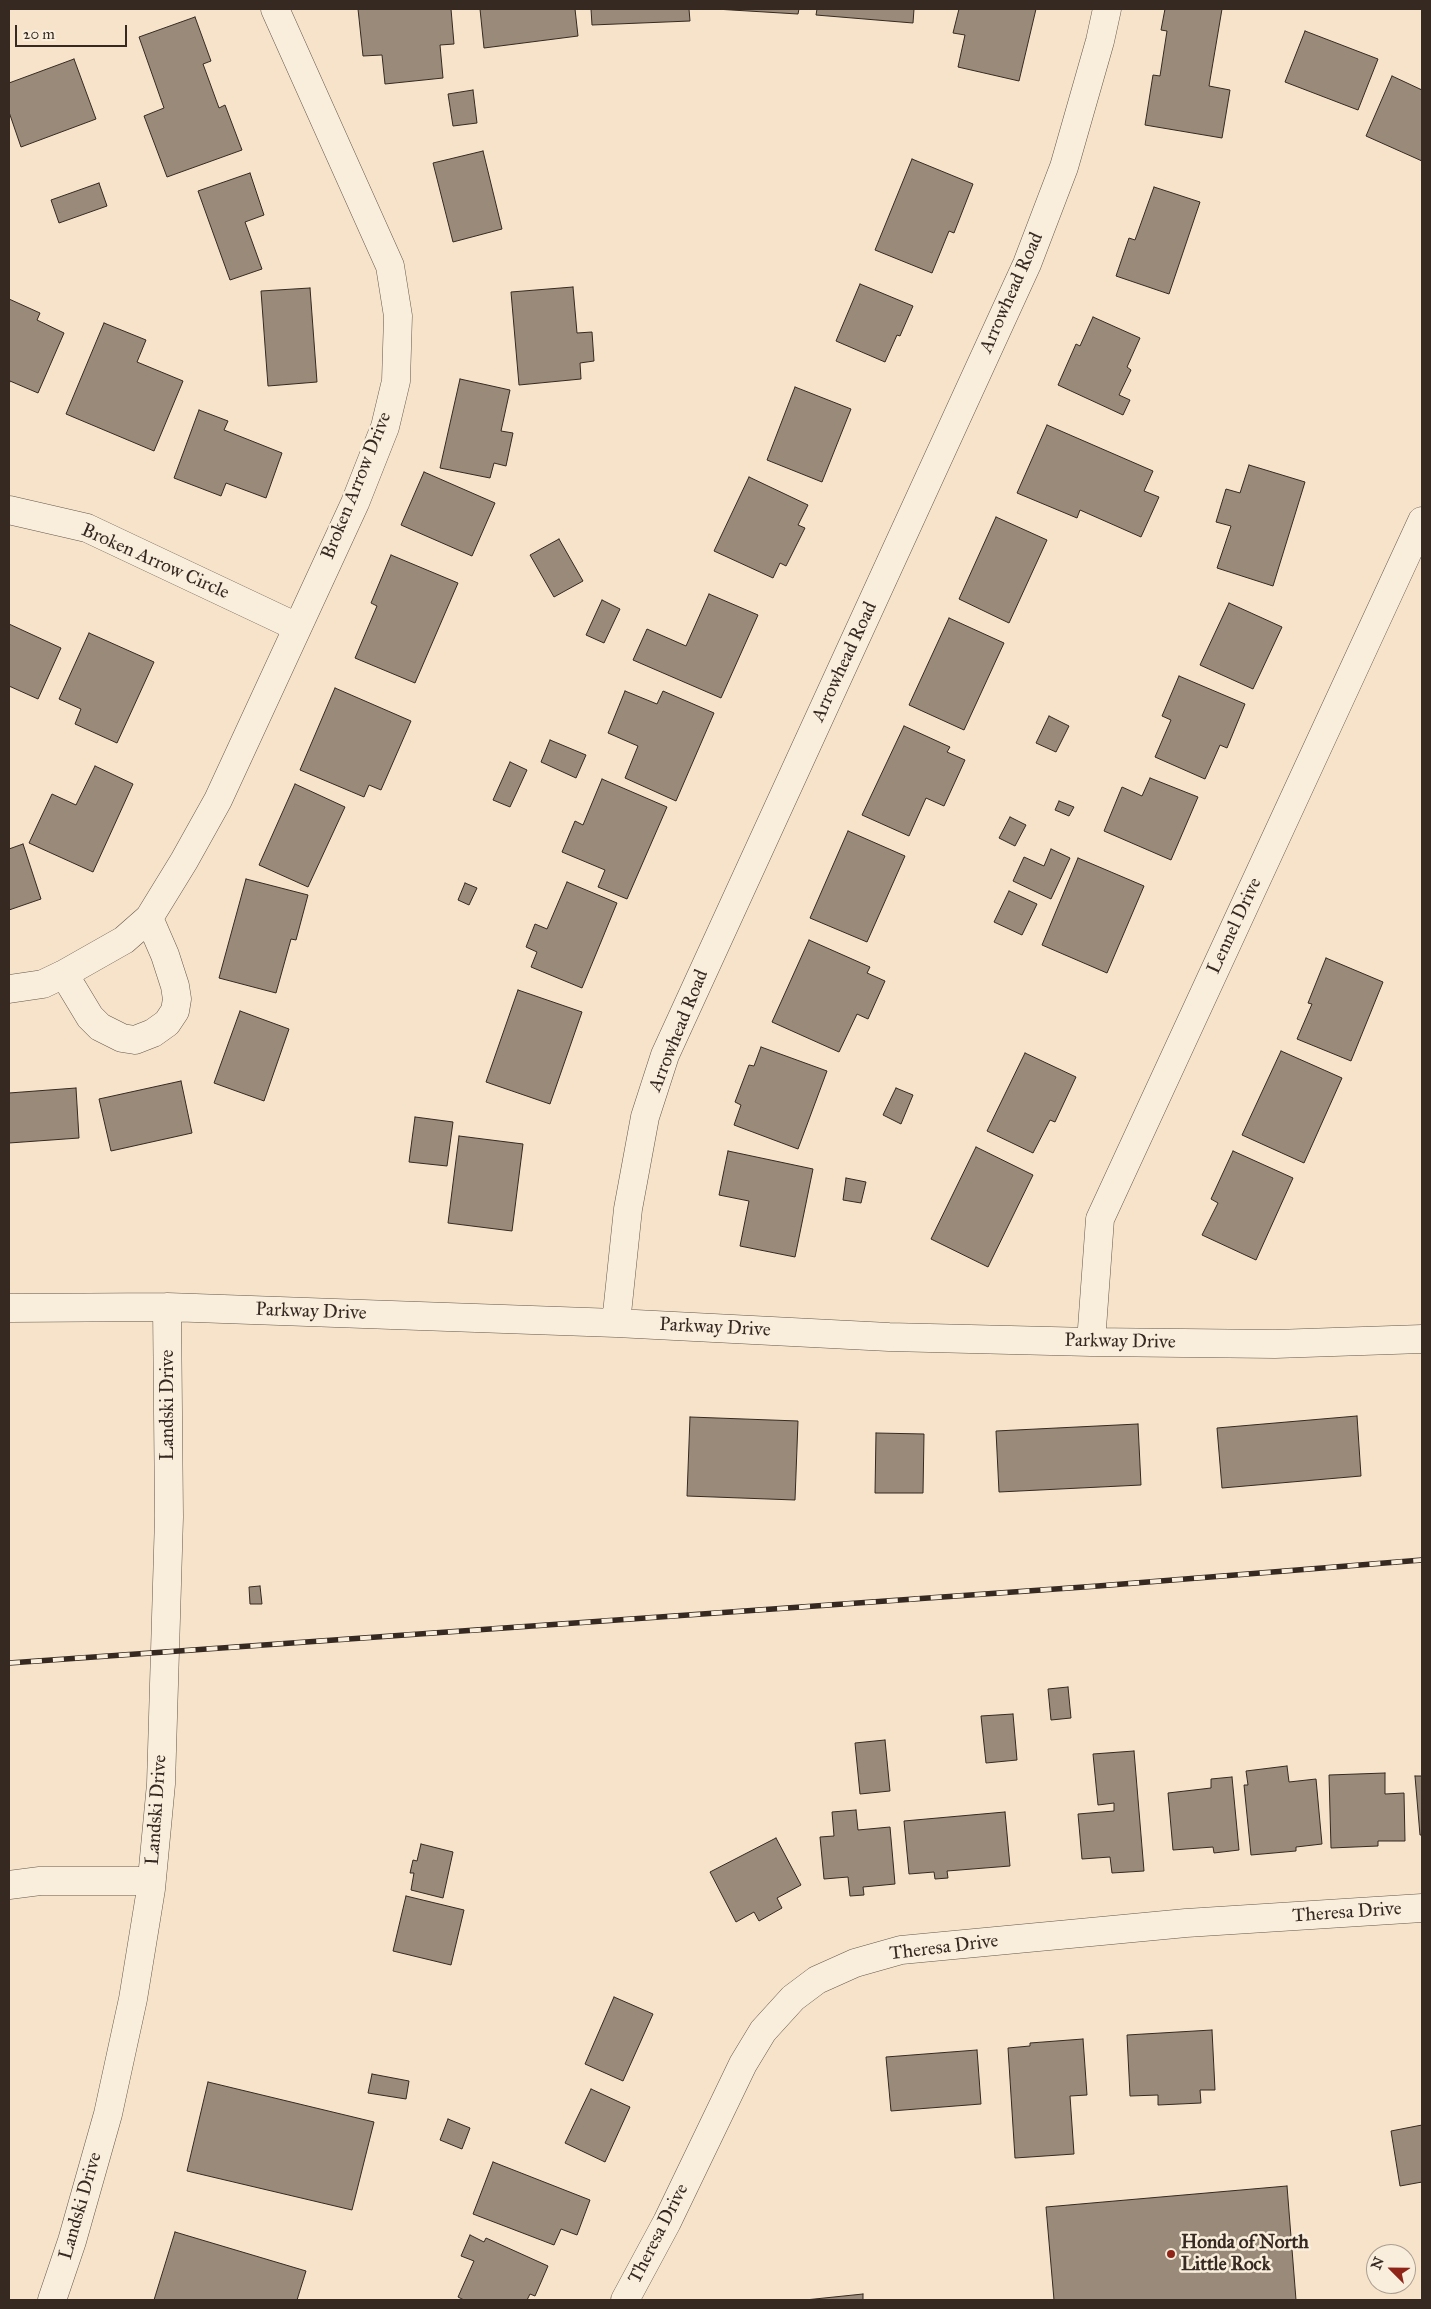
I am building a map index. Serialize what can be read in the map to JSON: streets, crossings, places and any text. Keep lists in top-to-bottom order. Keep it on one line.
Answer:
{"streets":{"street":["Arrowhead Road","Broken Arrow Drive","Broken Arrow Circle","Lennel Drive","Parkway Drive","Landski Drive","Theresa Drive"]},"crossings":[["Arrowhead Road","Parkway Drive"],["Broken Arrow Drive","Broken Arrow Circle"],["Lennel Drive","Parkway Drive"],["Parkway Drive","Landski Drive"]],"places":["Honda of North Little Rock"],"scale_bar":"20 m","north":"top left"}
